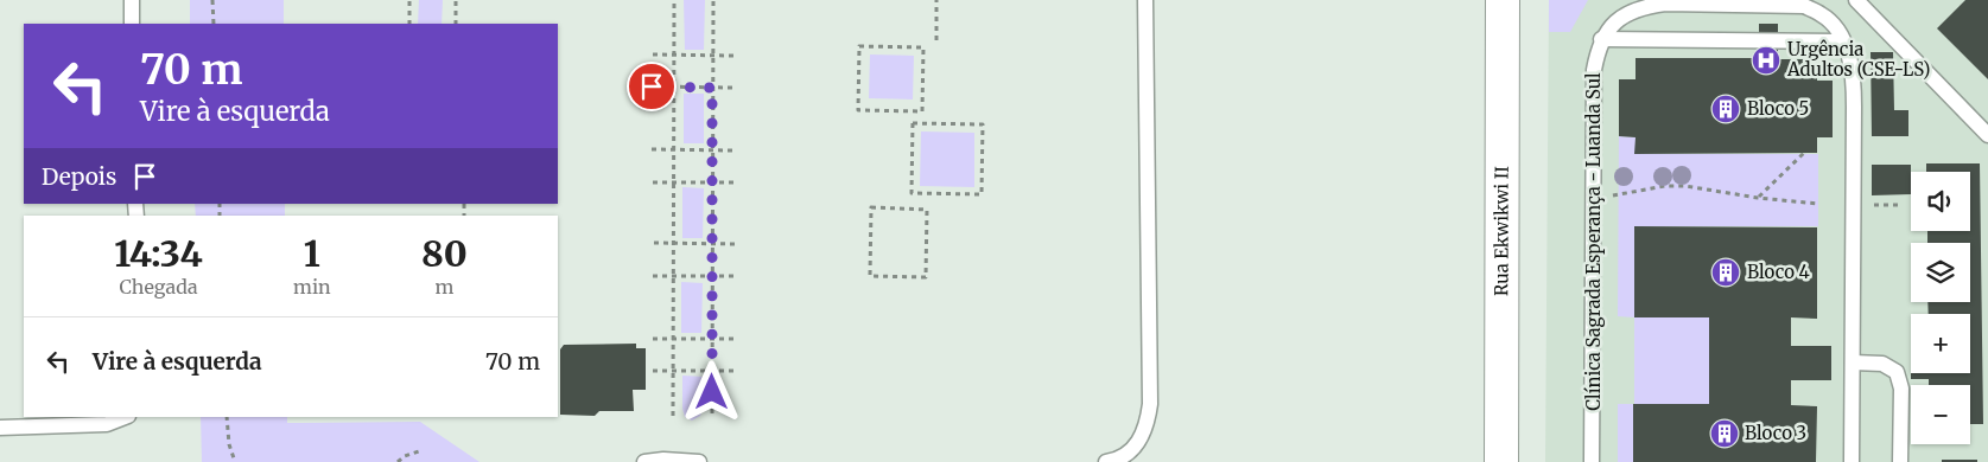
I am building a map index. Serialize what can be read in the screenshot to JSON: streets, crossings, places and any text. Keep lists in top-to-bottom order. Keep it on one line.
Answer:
{"streets":{"street":["Rua Ekwikwi II"],"lane":["Clínica Sagrada Esperança - Luanda Sul"]},"places":{"hospital":["Urgência Adultos (CSE-LS)"],"building":["Bloco 5","Bloco 4","Bloco 3"]},"page":{"turn":["70 m","Vire à esquerda"],"then":"Depois","map_buttons":["+","−"],"eta":["14:34","Chegada","1","min","80","m"],"list":[{"name":"Vire à esquerda","value":"70 m"}]}}
